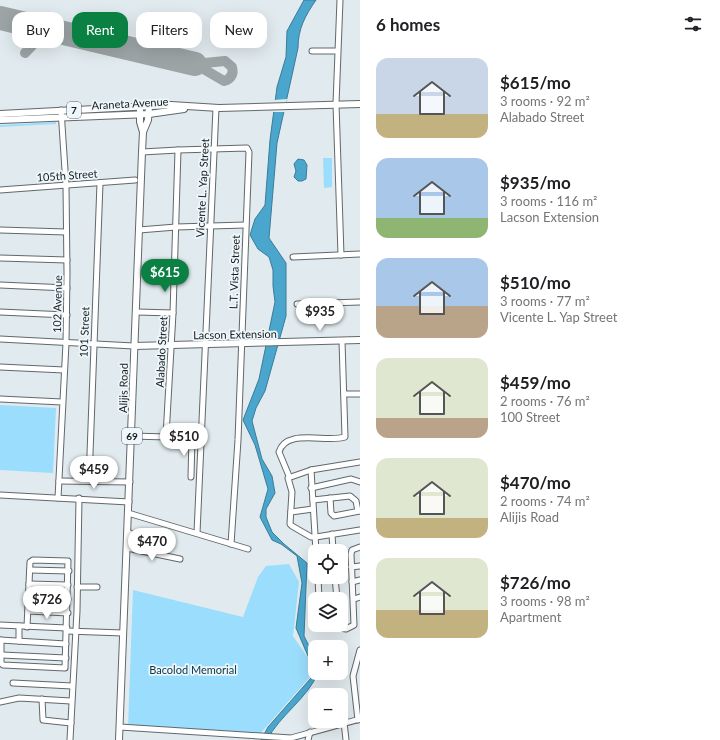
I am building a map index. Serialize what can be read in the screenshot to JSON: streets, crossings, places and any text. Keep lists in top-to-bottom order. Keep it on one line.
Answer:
{"streets":{"main road":["Araneta Avenue","7","Lacson Extension","Alijis Road","69"],"street":["105th Street","Vicente L. Yap Street","L.T. Vista Street","102 Avenue","101 Street","Alabado Street"]},"crossings":[["Araneta Avenue","Vicente L. Yap Street"],["Araneta Avenue","102 Avenue"],["Araneta Avenue","Alijis Road"],["105th Street","102 Avenue"],["105th Street","101 Street"],["Vicente L. Yap Street","L.T. Vista Street"],["Vicente L. Yap Street","Lacson Extension"],["L.T. Vista Street","Lacson Extension"],["Lacson Extension","Alabado Street"],["Lacson Extension","Alijis Road"]],"parks":["Bacolod Memorial"],"page":{"heading":"6 homes","chip":["Buy","Rent","Filters","New"],"list":[{"name":"$615/mo","note":"3 rooms · 92 m² · Alabado Street"},{"name":"$935/mo","note":"3 rooms · 116 m² · Lacson Extension"},{"name":"$510/mo","note":"3 rooms · 77 m² · Vicente L. Yap Street"},{"name":"$459/mo","note":"2 rooms · 76 m² · 100 Street"},{"name":"$470/mo","note":"2 rooms · 74 m² · Alijis Road"},{"name":"$726/mo","note":"3 rooms · 98 m² · Apartment"}],"price":["$615","$935","$510","$459","$470","$726"],"map_buttons":["+","−"]}}
